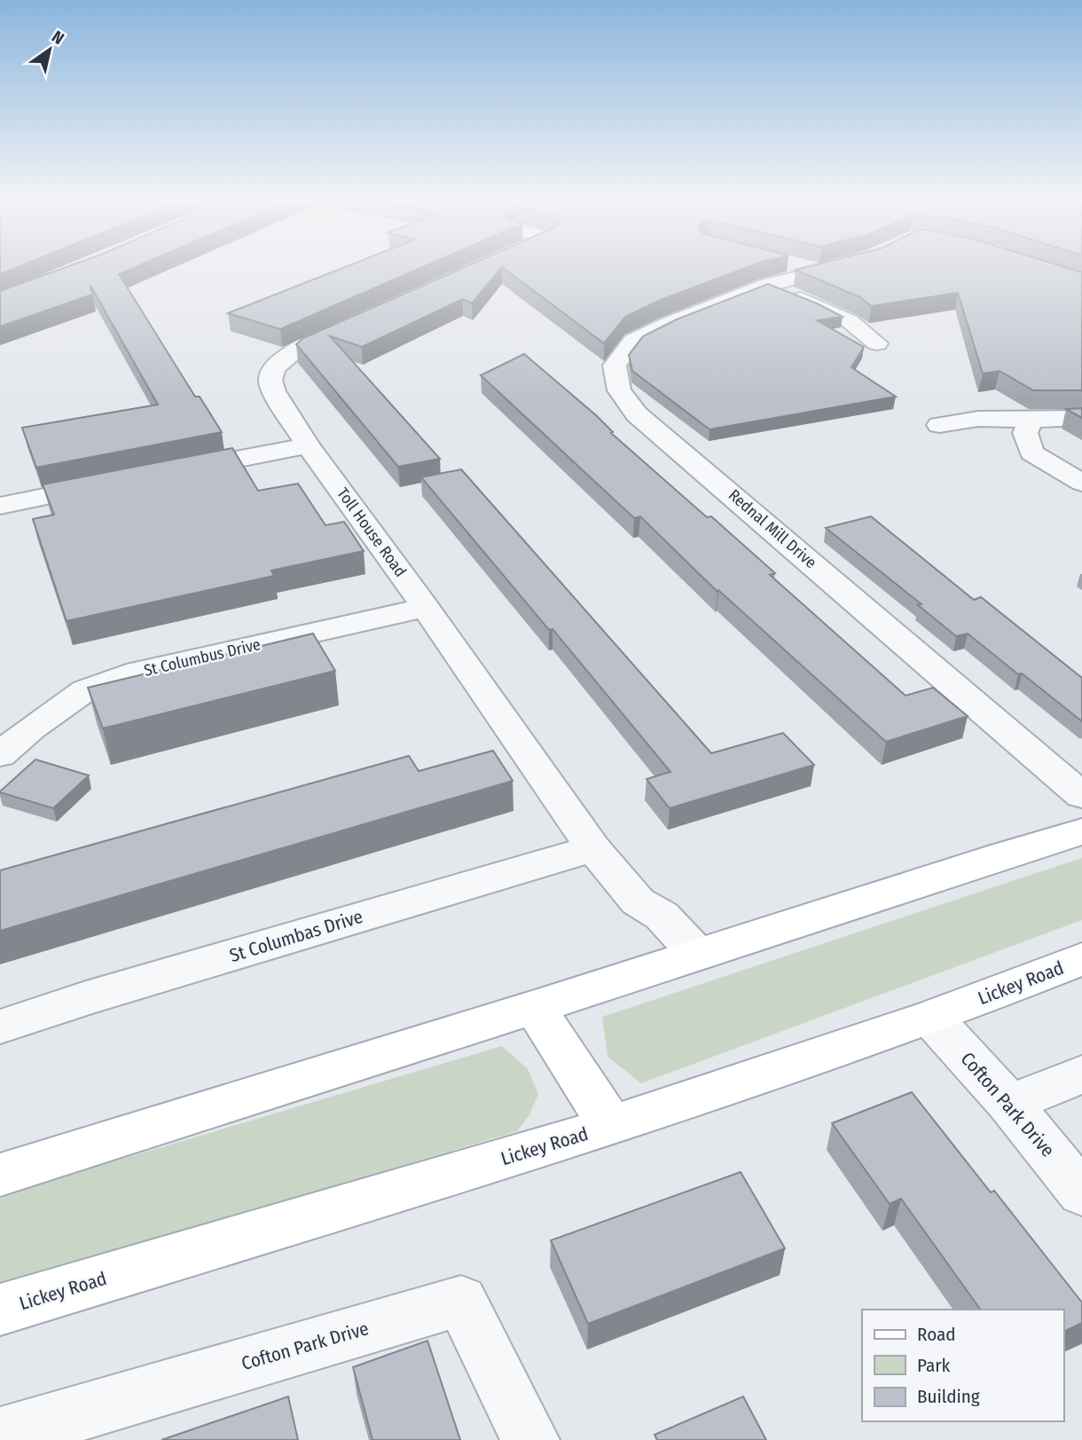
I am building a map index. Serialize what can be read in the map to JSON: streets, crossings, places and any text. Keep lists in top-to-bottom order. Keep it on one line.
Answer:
{"streets":{"main road":["Lickey Road"],"street":["Rednal Mill Drive","Toll House Road","St Columbus Drive","St Columbas Drive","Cofton Park Drive"]},"crossings":[["Toll House Road","St Columbus Drive"],["Toll House Road","St Columbas Drive"],["Lickey Road","Cofton Park Drive"]],"legend":["Road","Park","Building"],"north":"top right"}
